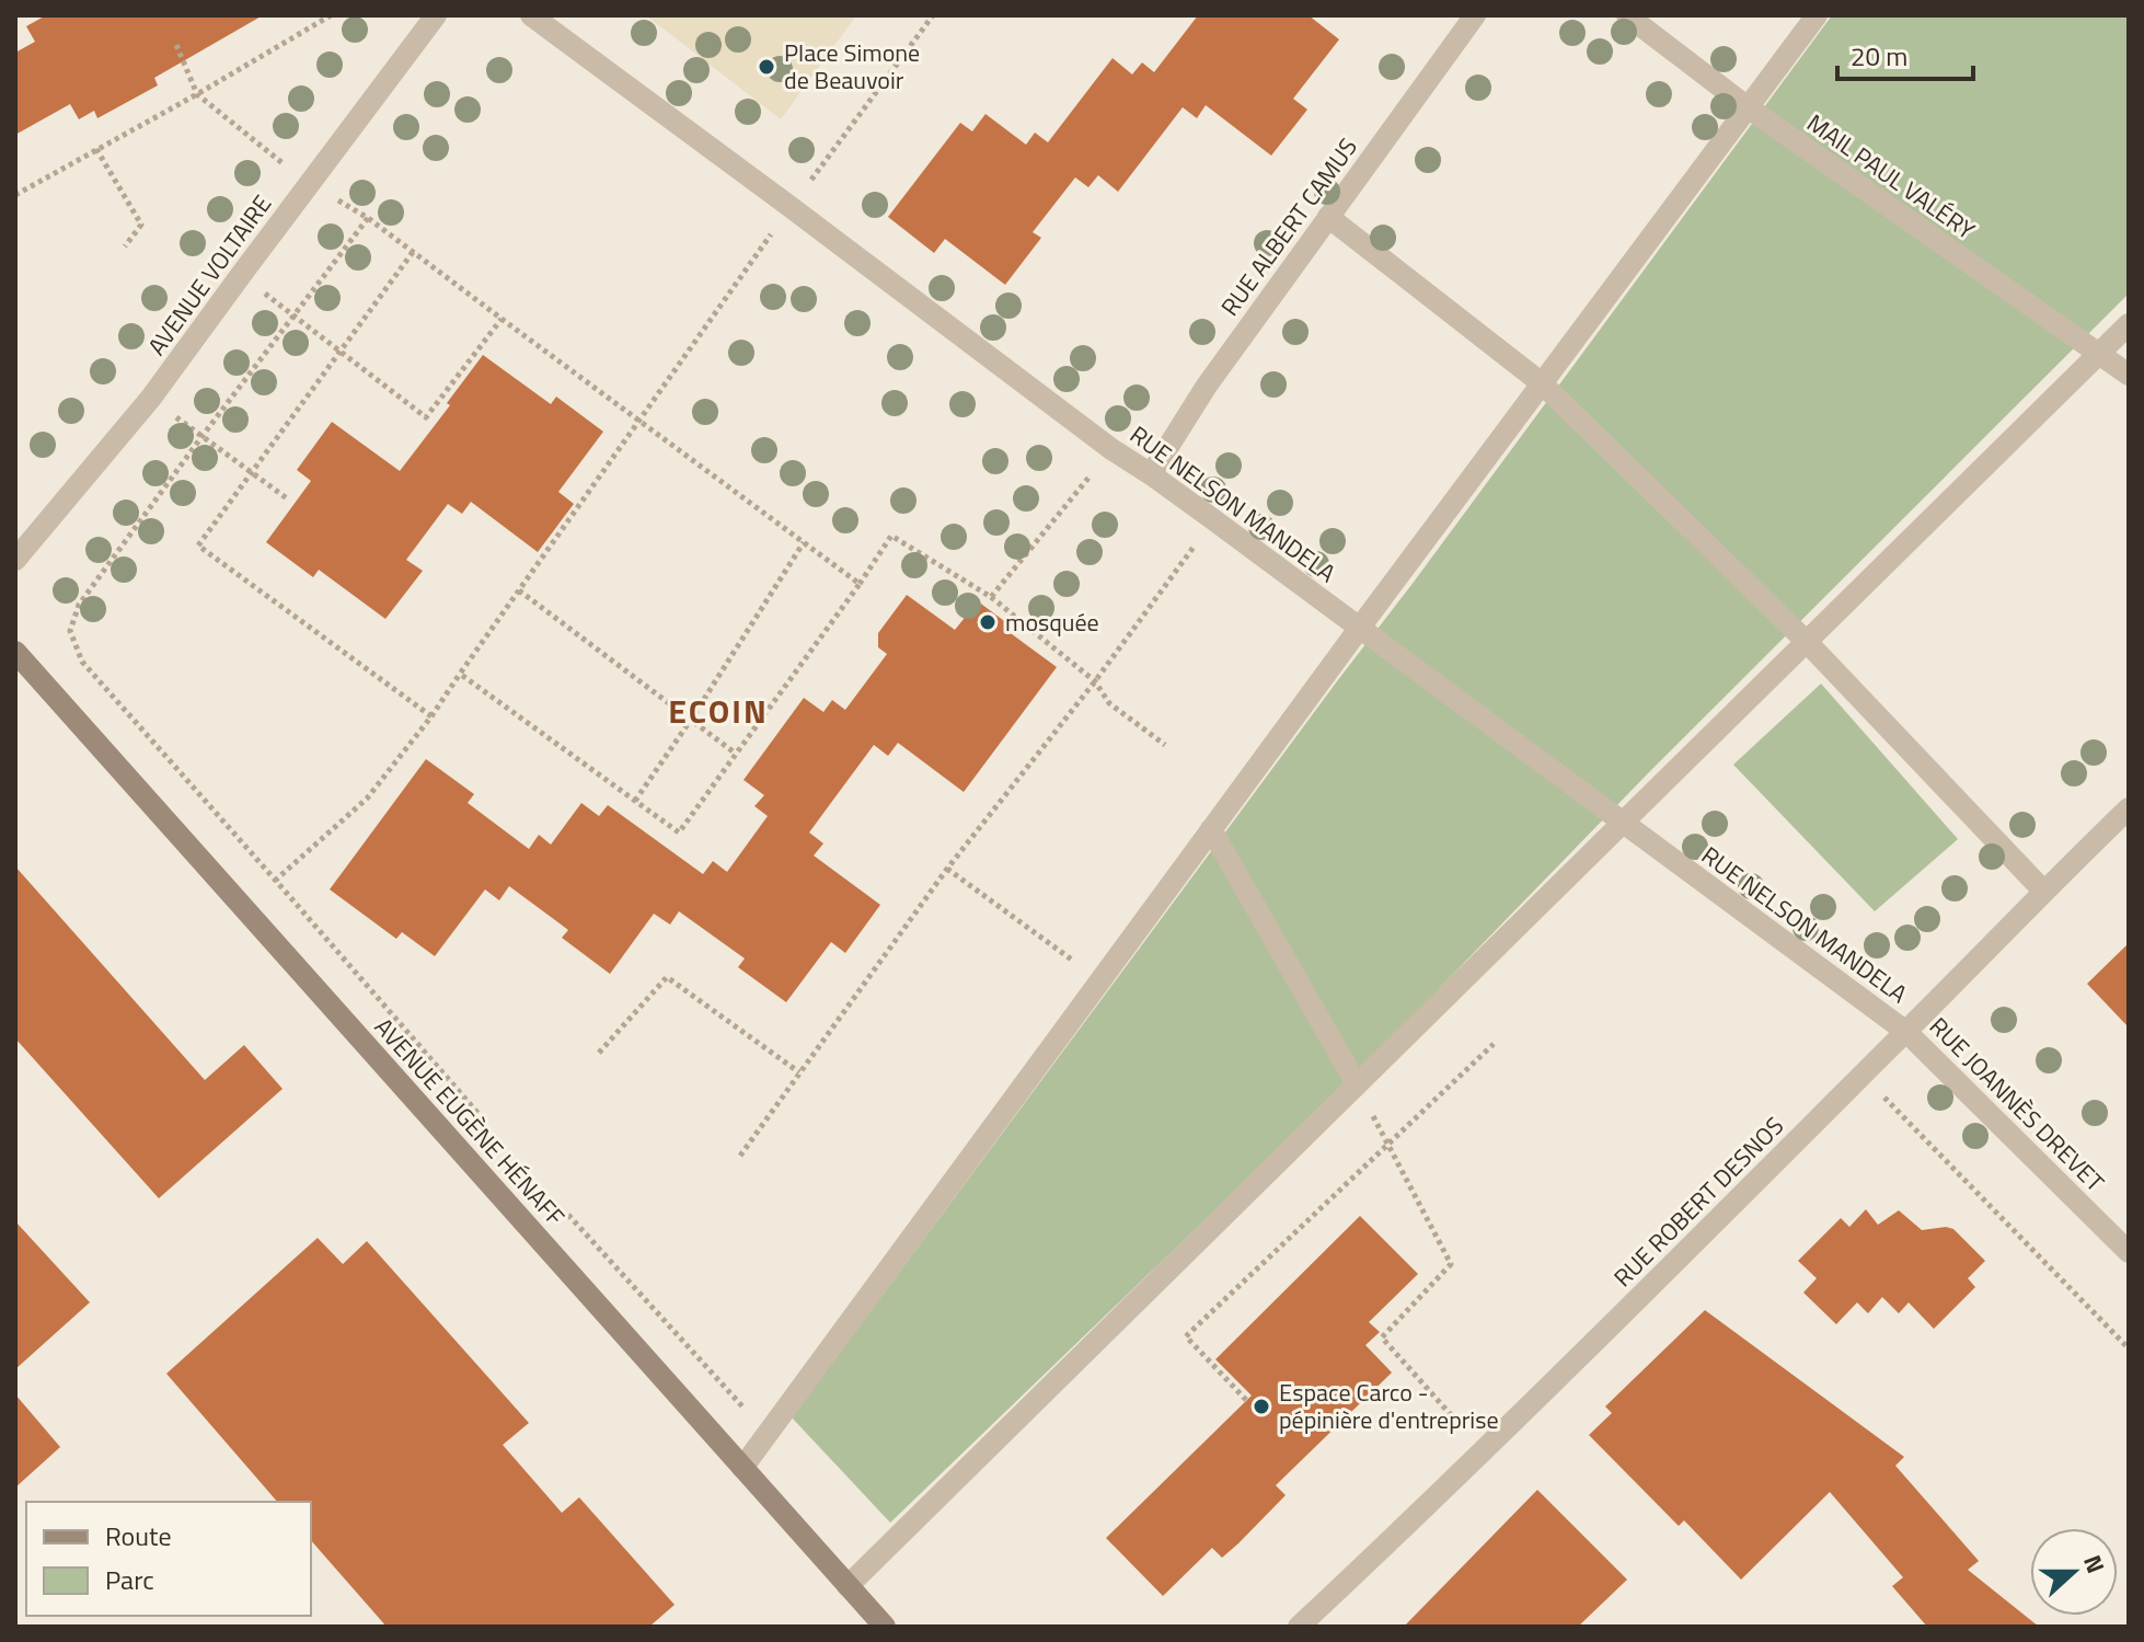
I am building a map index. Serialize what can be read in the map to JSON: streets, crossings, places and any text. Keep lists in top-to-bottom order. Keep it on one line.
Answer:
{"streets":{"main road":["AVENUE EUGÈNE HÉNAFF"],"street":["MAIL PAUL VALÉRY","RUE ALBERT CAMUS","AVENUE VOLTAIRE","RUE NELSON MANDELA","RUE JOANNÈS DREVET","RUE ROBERT DESNOS"]},"crossings":[["RUE ALBERT CAMUS","RUE NELSON MANDELA"],["RUE NELSON MANDELA","RUE JOANNÈS DREVET"],["RUE NELSON MANDELA","RUE ROBERT DESNOS"],["RUE JOANNÈS DREVET","RUE ROBERT DESNOS"]],"districts":["ECOIN"],"places":["Place Simone de Beauvoir","mosquée","Espace Carco - pépinière d'entreprise"],"legend":["Route","Parc"],"scale_bar":"20 m","north":"right"}
